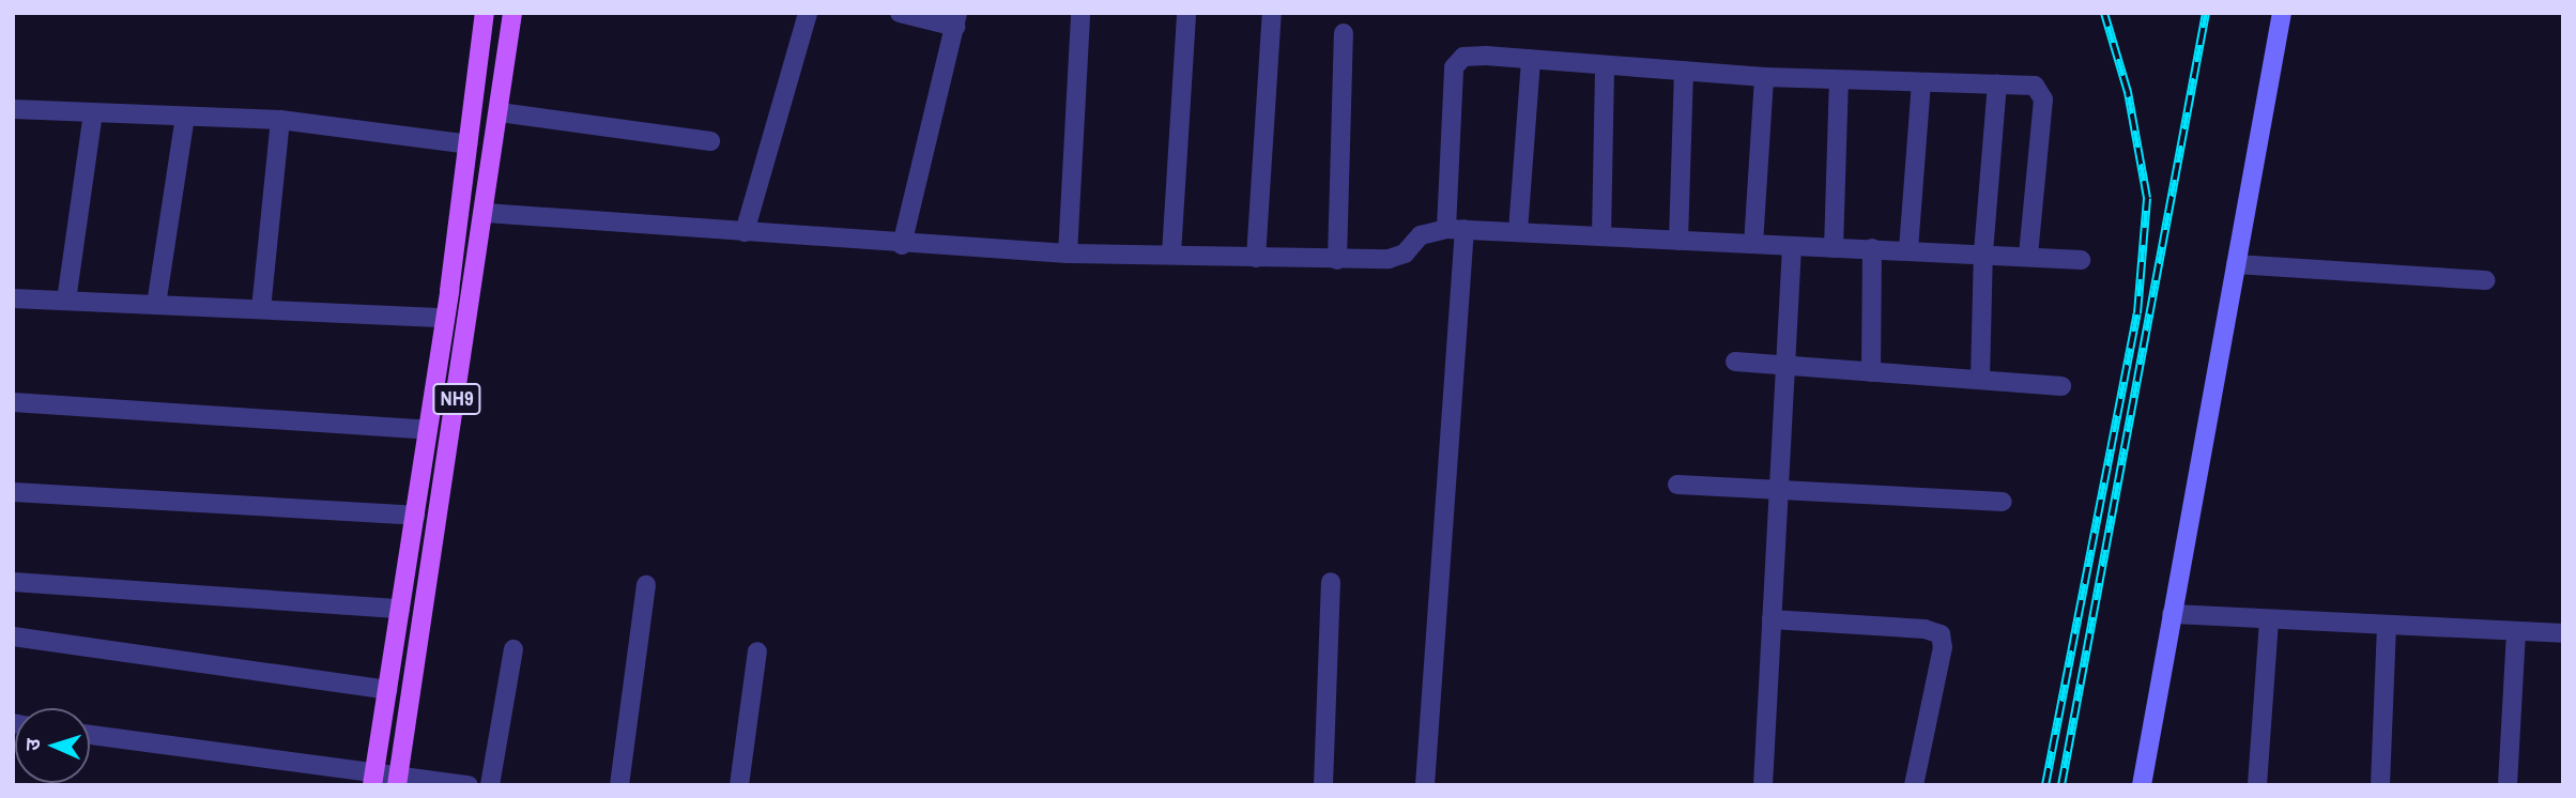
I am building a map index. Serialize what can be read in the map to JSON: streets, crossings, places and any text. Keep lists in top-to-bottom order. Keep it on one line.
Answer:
{"streets":{"main road":["NH9"]},"north":"left"}
